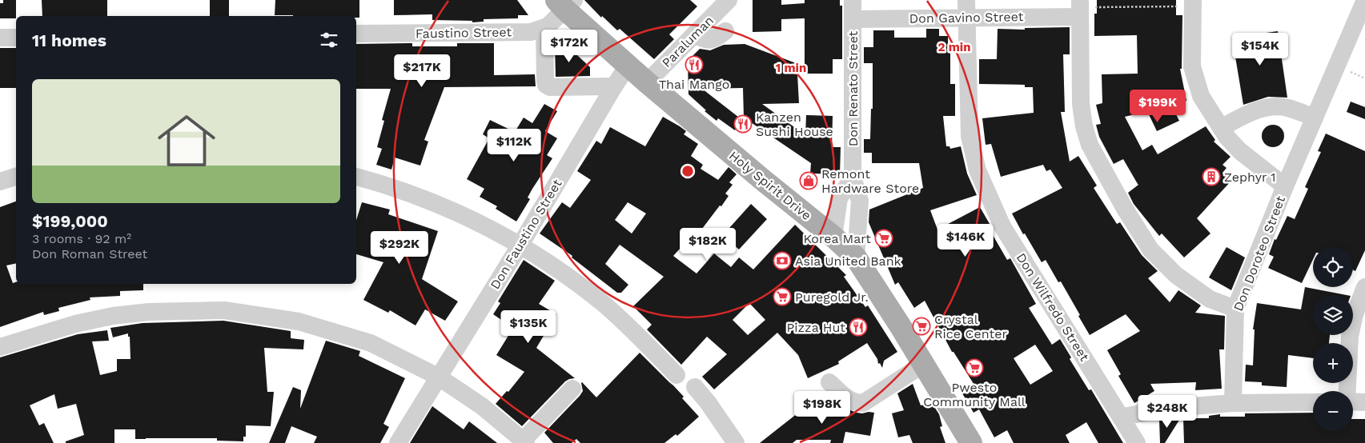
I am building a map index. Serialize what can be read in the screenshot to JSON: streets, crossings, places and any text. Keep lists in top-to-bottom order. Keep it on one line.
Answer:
{"streets":{"main road":["Holy Spirit Drive"],"street":["Don Gavino Street","Faustino Street","Paraluman","Don Renato Street","Don Faustino Street","Don Doroteo Street","Don Wilfredo Street"]},"crossings":[["Don Gavino Street","Don Renato Street"],["Don Gavino Street","Don Wilfredo Street"],["Paraluman","Holy Spirit Drive"],["Don Renato Street","Holy Spirit Drive"],["Holy Spirit Drive","Don Faustino Street"]],"places":{"restaurant":["Thai Mango","Kanzen Sushi House","Pizza Hut"],"building":["Zephyr 1"],"shop":["Remont Hardware Store"],"supermarket":["Korea Mart","Puregold Jr.","Crystal Rice Center","Pwesto Community Mall"],"bank":["Asia United Bank"]},"page":{"heading":"11 homes","price":["$172K","$154K","$217K","$199K","$112K","$146K","$182K","$292K","$135K","$198K","$248K"],"list":[{"name":"$199,000","note":"3 rooms · 92 m² · Don Roman Street"}],"map_buttons":["+","−"]},"rings":["2 min","1 min"]}
